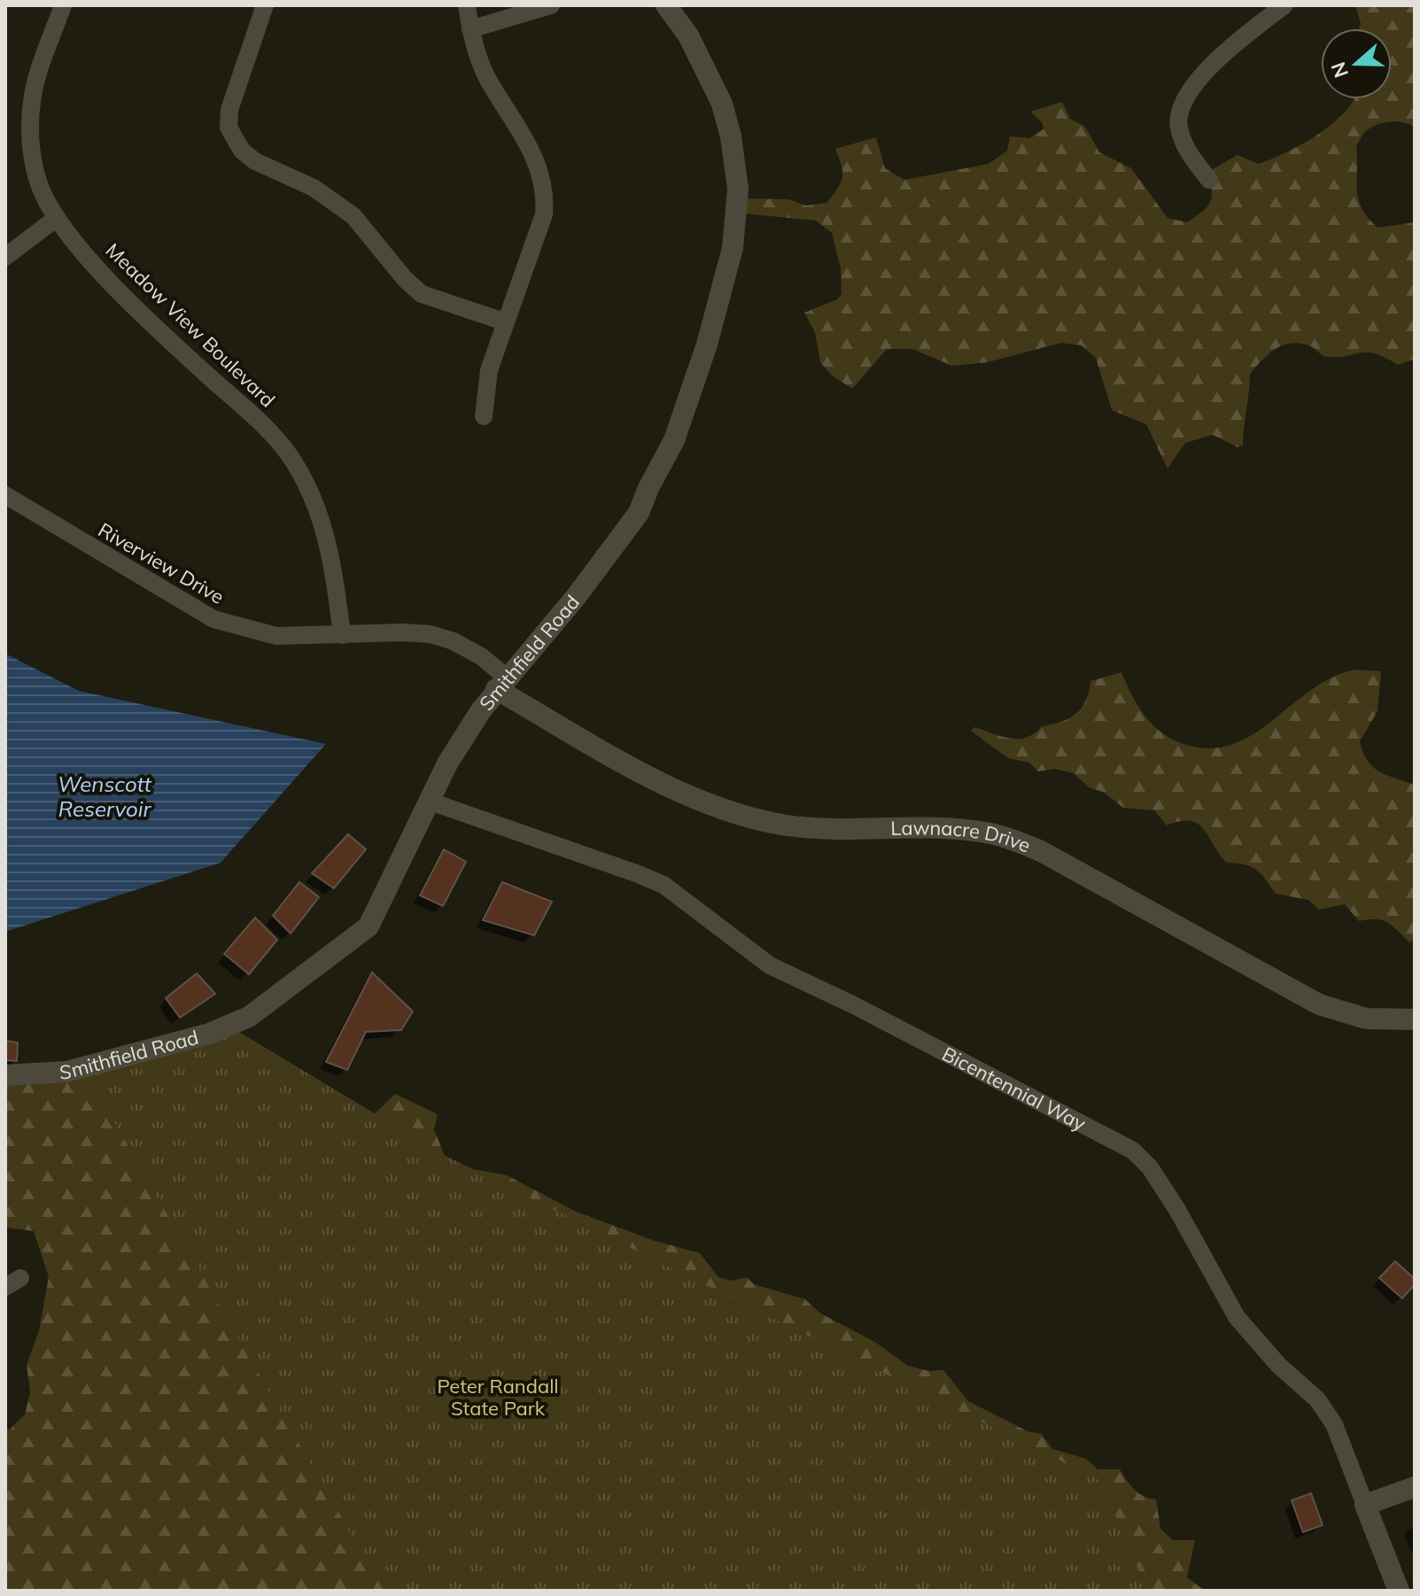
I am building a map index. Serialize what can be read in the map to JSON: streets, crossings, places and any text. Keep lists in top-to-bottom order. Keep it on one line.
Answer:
{"streets":{"street":["Meadow View Boulevard","Riverview Drive","Smithfield Road","Lawnacre Drive","Bicentennial Way"]},"crossings":[["Meadow View Boulevard","Riverview Drive"],["Riverview Drive","Smithfield Road"],["Riverview Drive","Lawnacre Drive"],["Smithfield Road","Lawnacre Drive"],["Smithfield Road","Bicentennial Way"]],"water":["Wenscott Reservoir"],"parks":["Peter Randall State Park"],"north":"left"}
